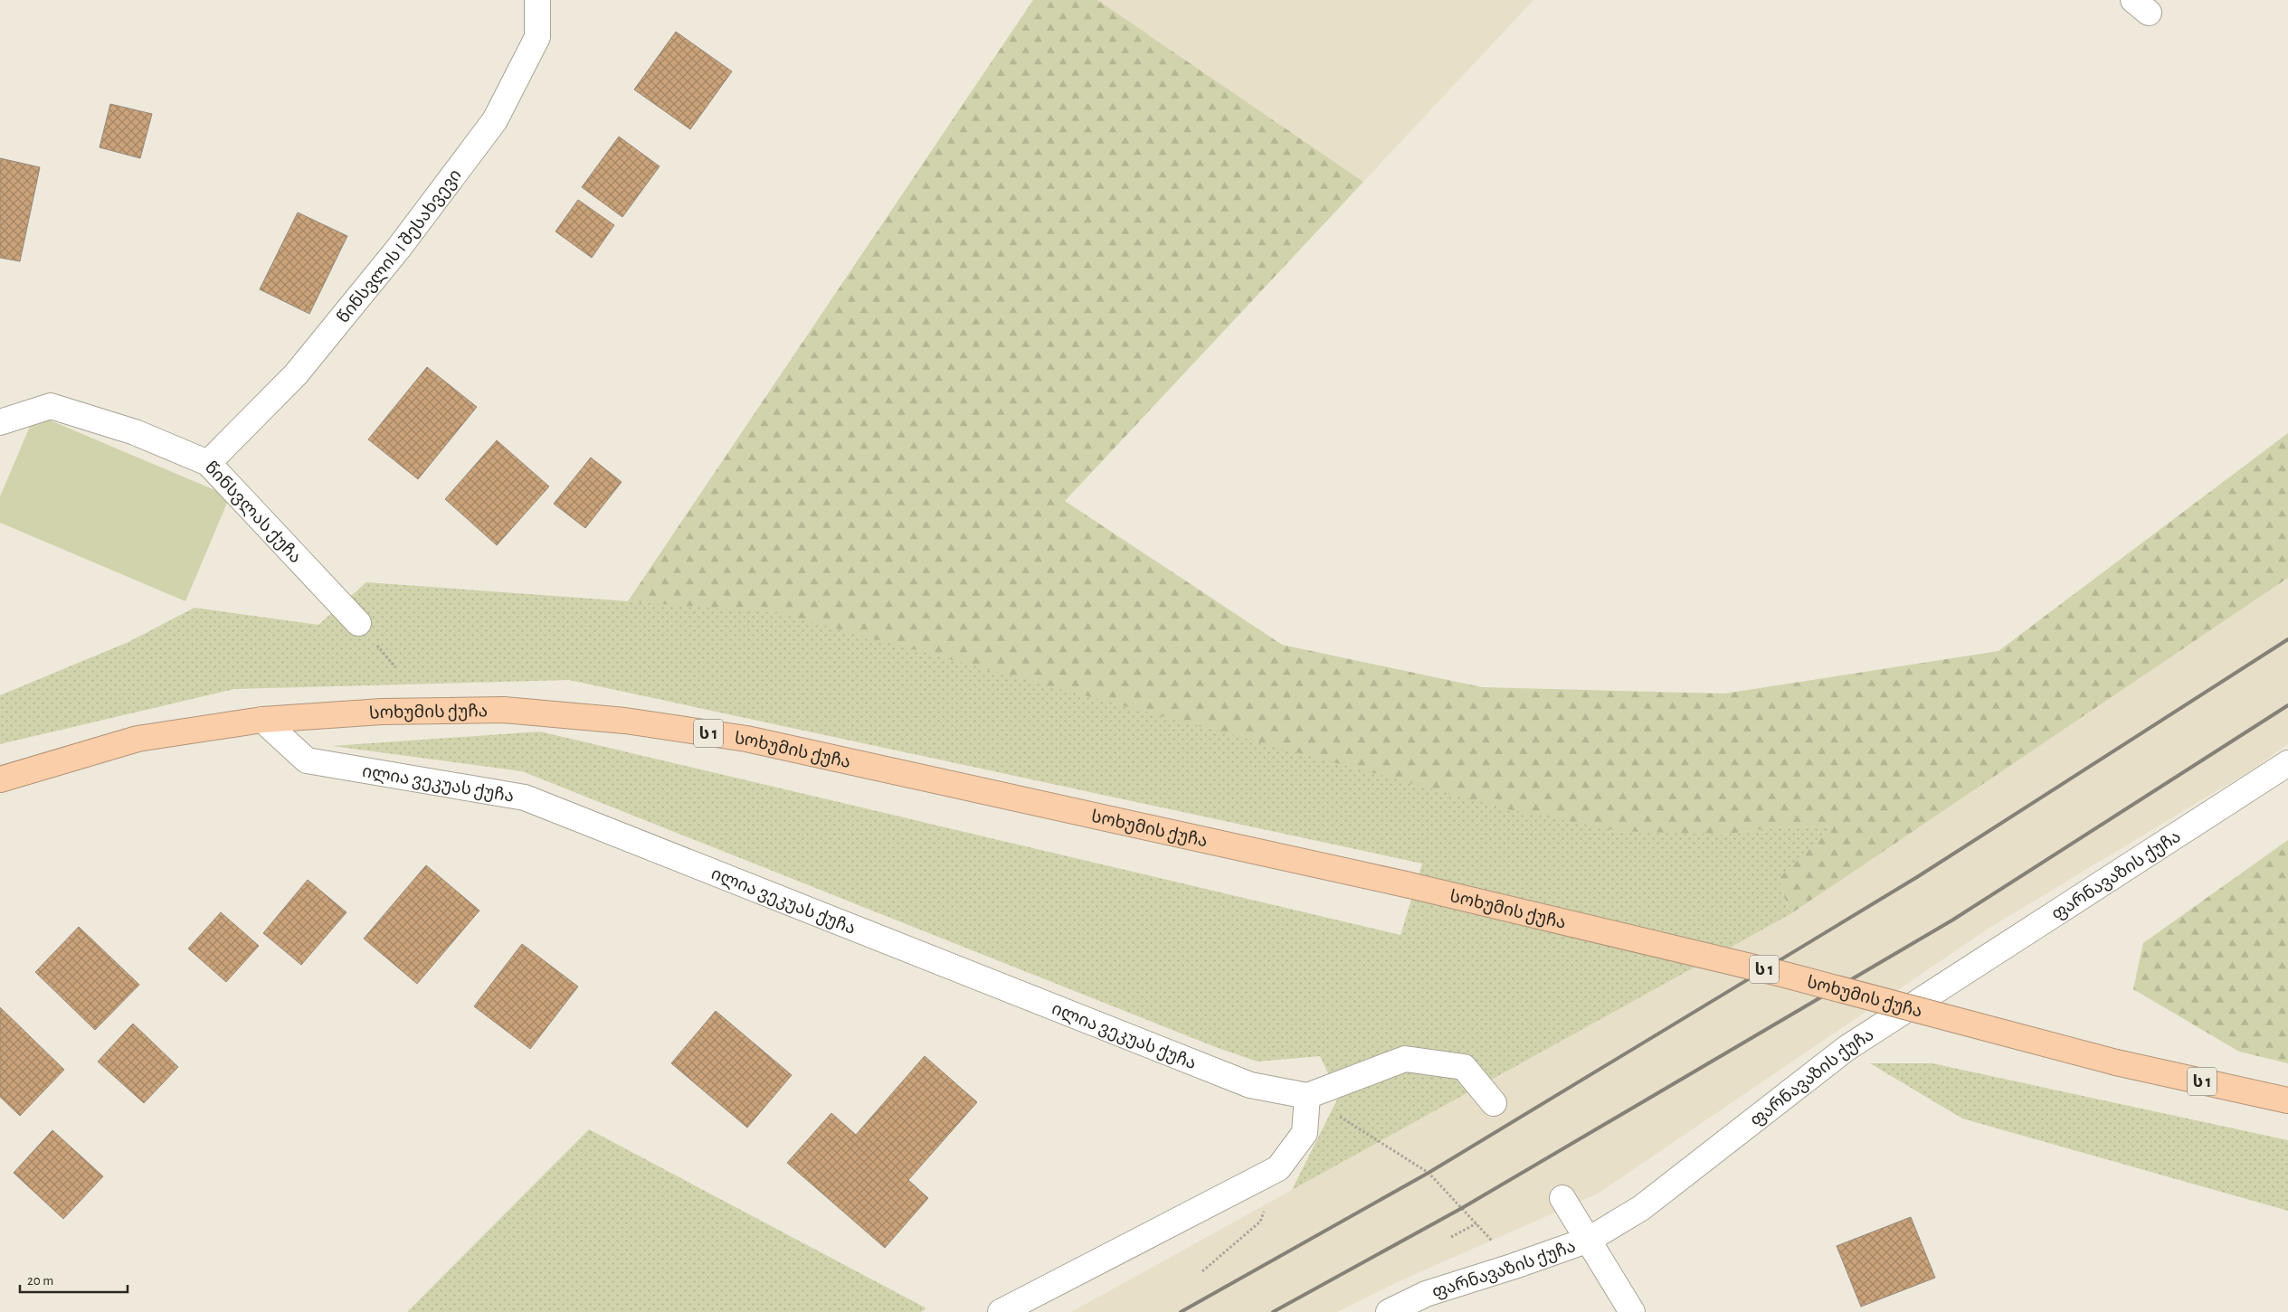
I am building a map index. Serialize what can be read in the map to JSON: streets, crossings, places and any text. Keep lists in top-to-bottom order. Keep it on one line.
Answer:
{"streets":{"highway":["სოხუმის ქუჩა","ს 1"],"street":["წინსვლის I შესახვევი","წინსვლას ქუჩა","ილია ვეკუას ქუჩა","ფარნავაზის ქუჩა"]},"crossings":[["წინსვლის I შესახვევი","წინსვლას ქუჩა"],["სოხუმის ქუჩა","ილია ვეკუას ქუჩა"]],"scale_bar":"20 m"}
